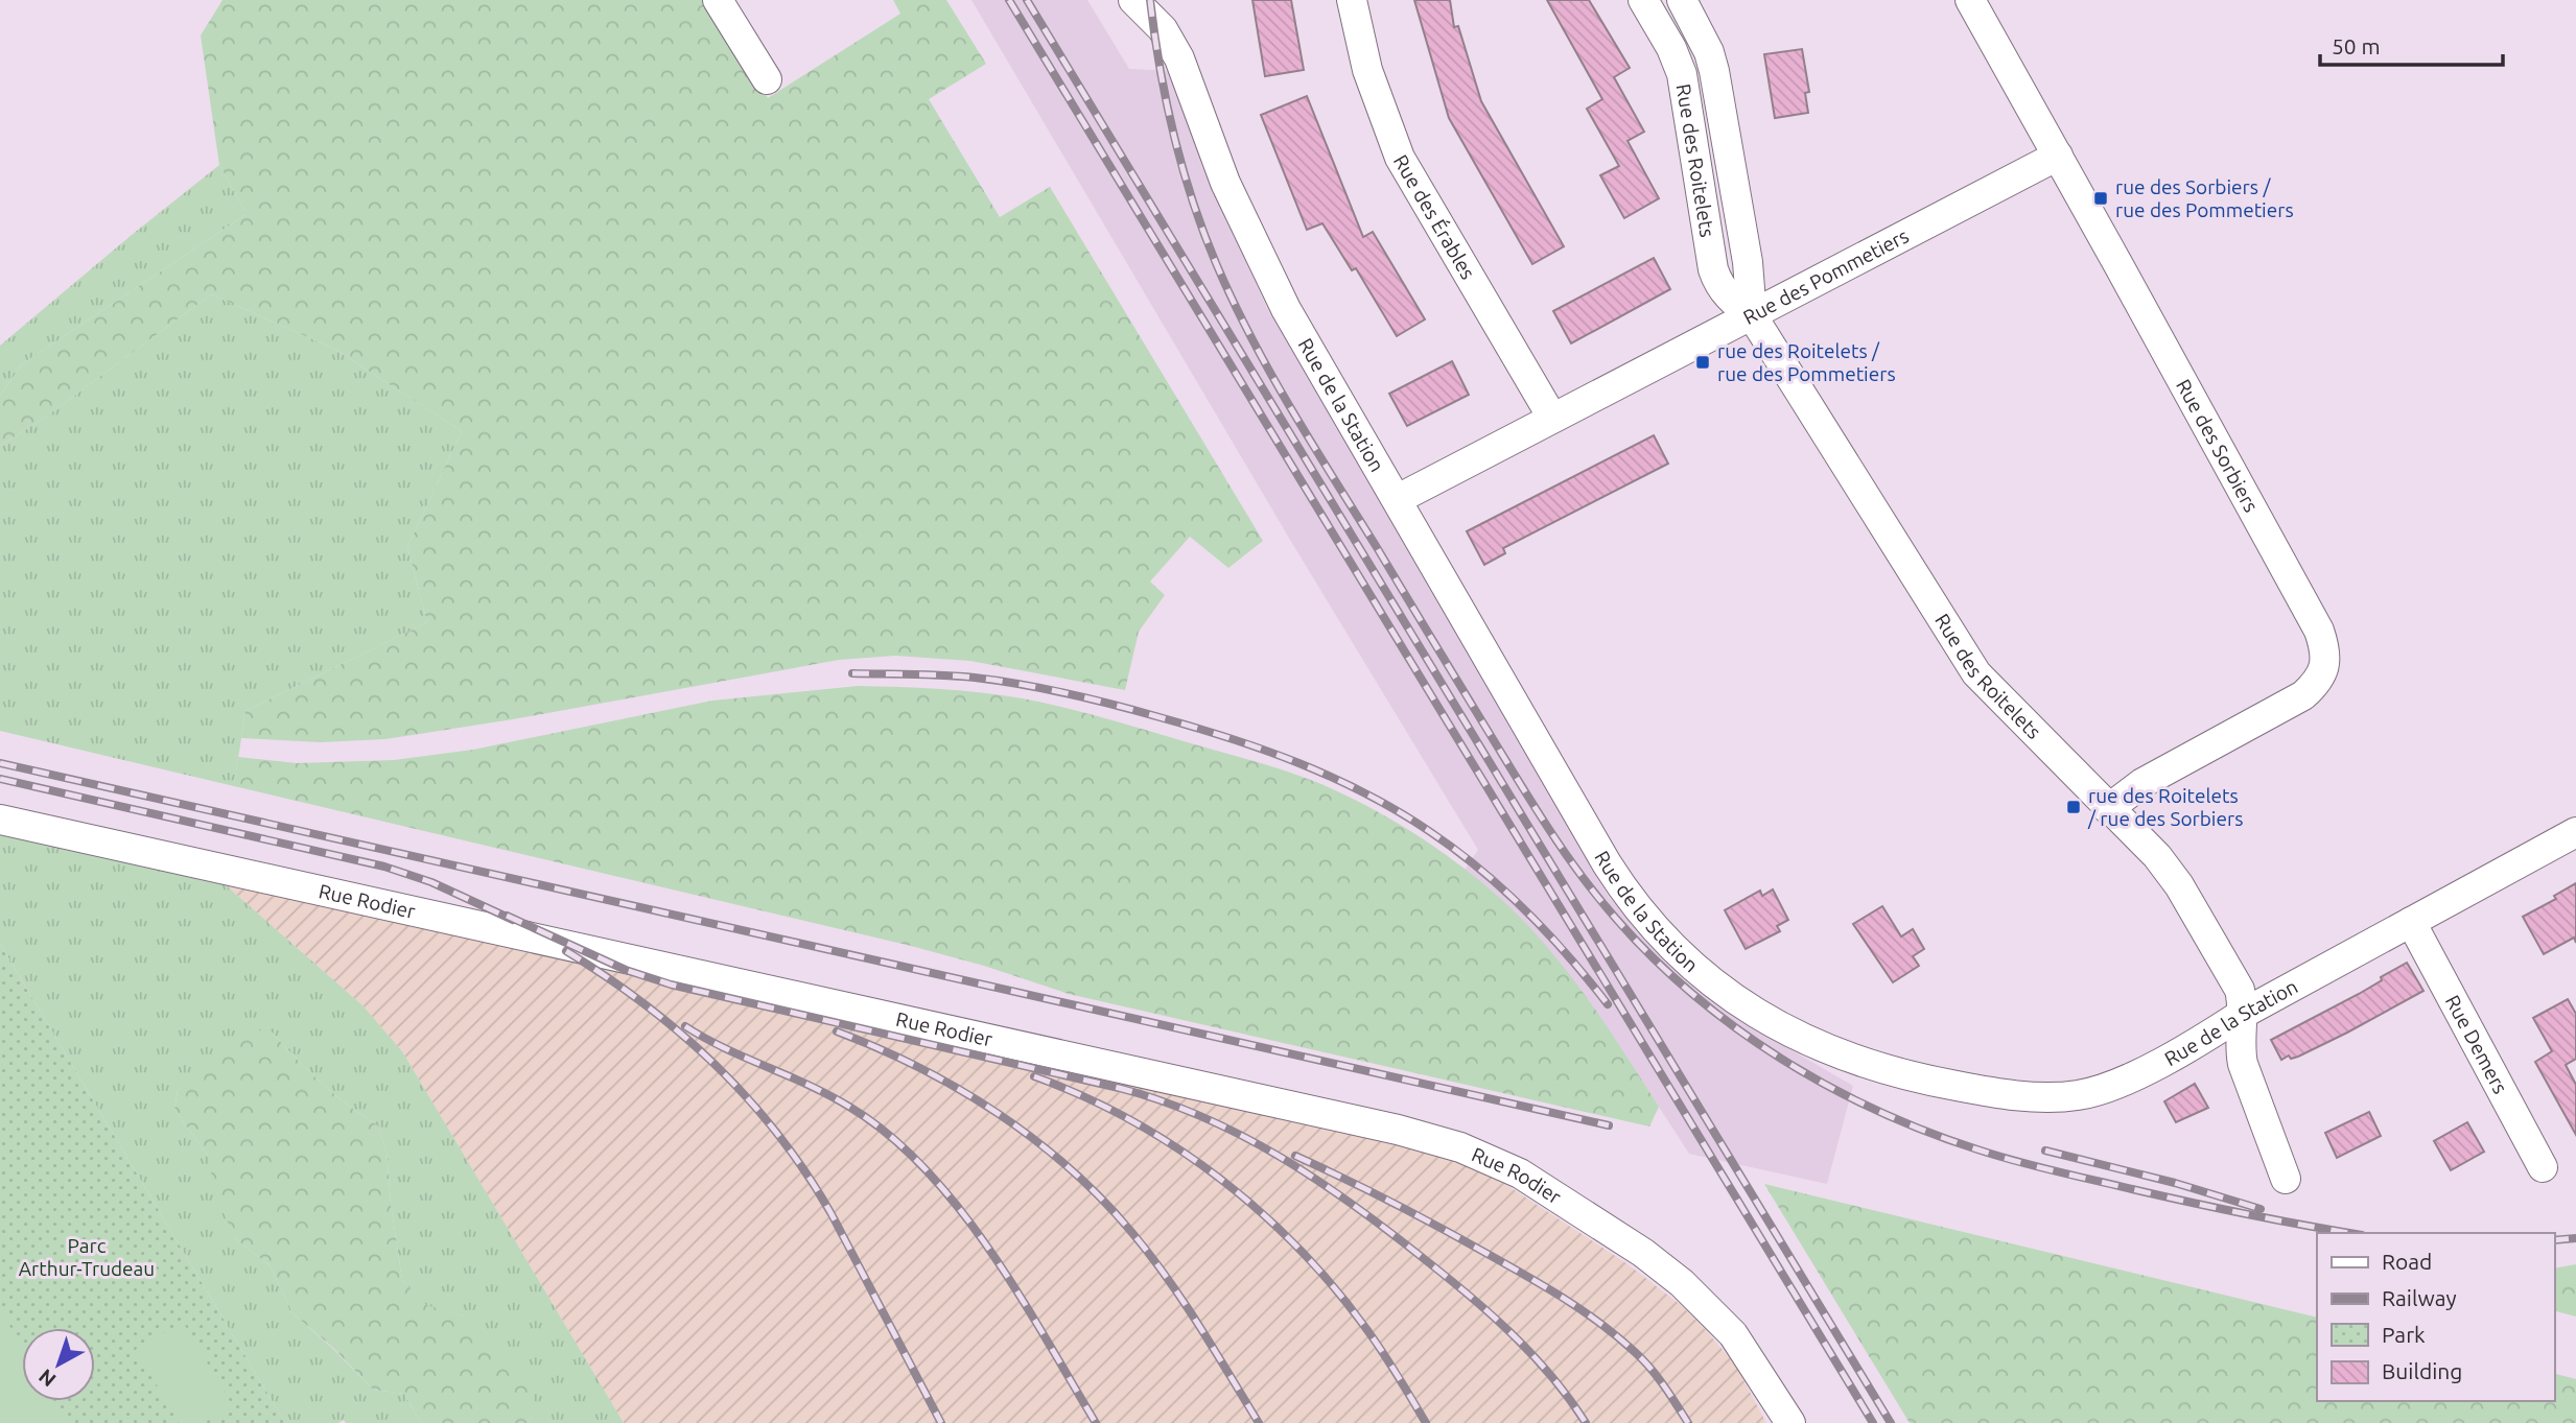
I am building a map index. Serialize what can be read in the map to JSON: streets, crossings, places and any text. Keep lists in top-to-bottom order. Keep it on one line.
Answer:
{"streets":{"street":["Rue des Roitelets","Rue des Érables","Rue des Pommetiers","Rue de la Station","Rue des Sorbiers","Rue Rodier","Rue Demers"]},"crossings":[["Rue des Roitelets","Rue des Pommetiers"],["Rue des Roitelets","Rue de la Station"],["Rue des Roitelets","Rue des Sorbiers"],["Rue des Érables","Rue des Pommetiers"],["Rue des Pommetiers","Rue de la Station"],["Rue des Pommetiers","Rue des Sorbiers"],["Rue de la Station","Rue Demers"]],"parks":["Parc Arthur-Trudeau"],"places":{"transit":["rue des Sorbiers / rue des Pommetiers","rue des Roitelets / rue des Pommetiers","rue des Roitelets / rue des Sorbiers"]},"legend":["Road","Railway","Park","Building"],"scale_bar":"50 m","north":"bottom left"}
